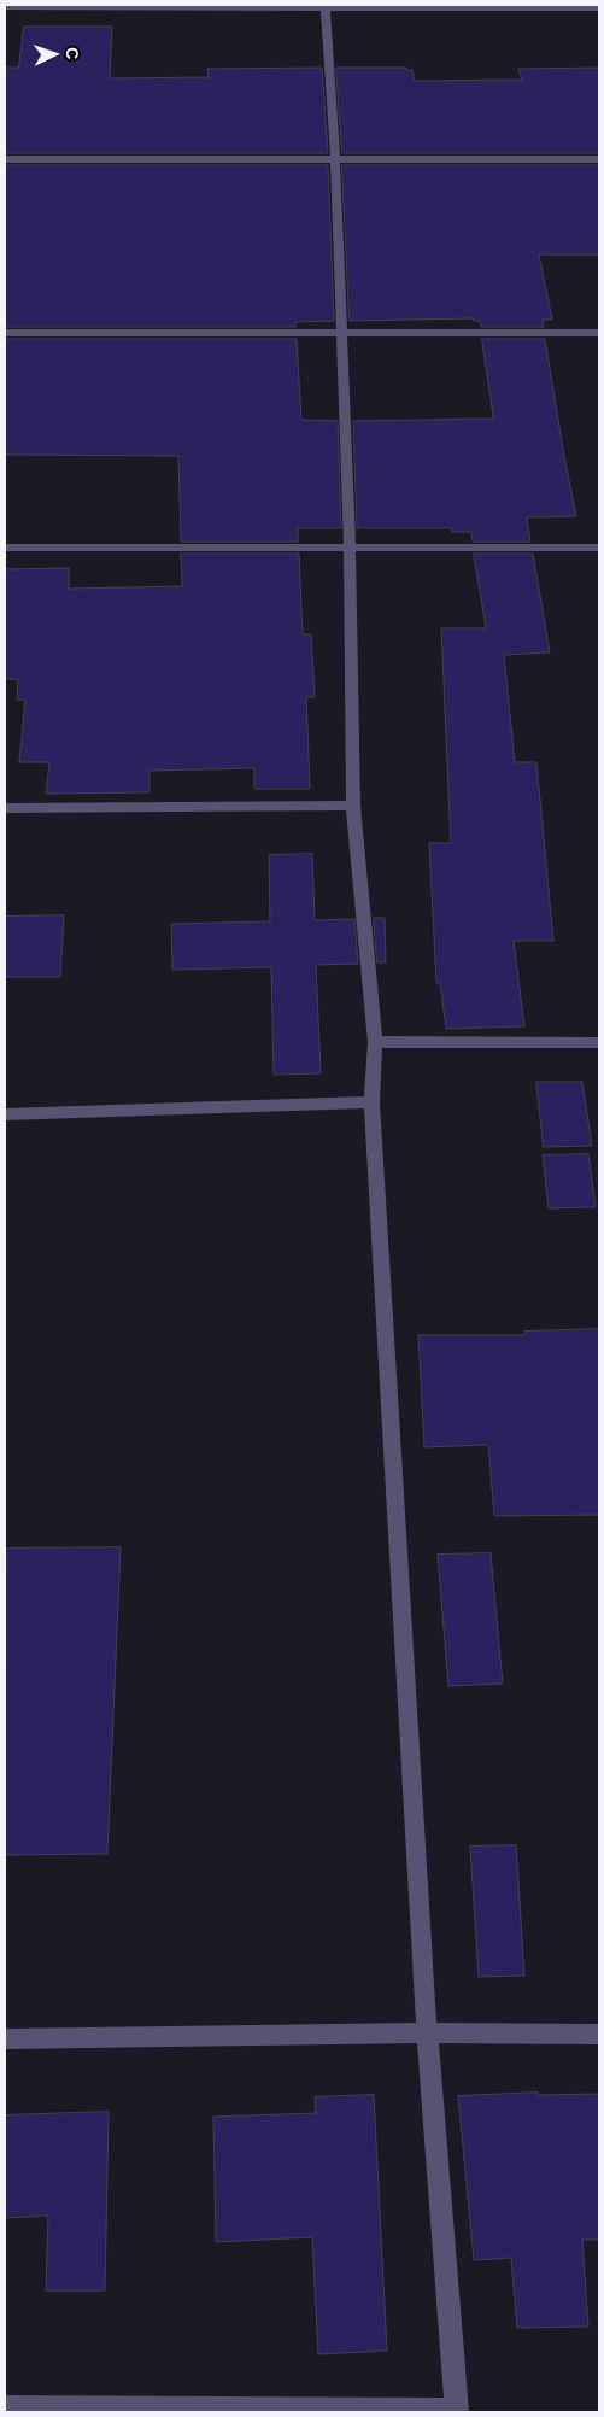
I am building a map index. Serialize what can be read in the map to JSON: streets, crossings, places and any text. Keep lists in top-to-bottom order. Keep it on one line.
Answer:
{"north":"right"}
